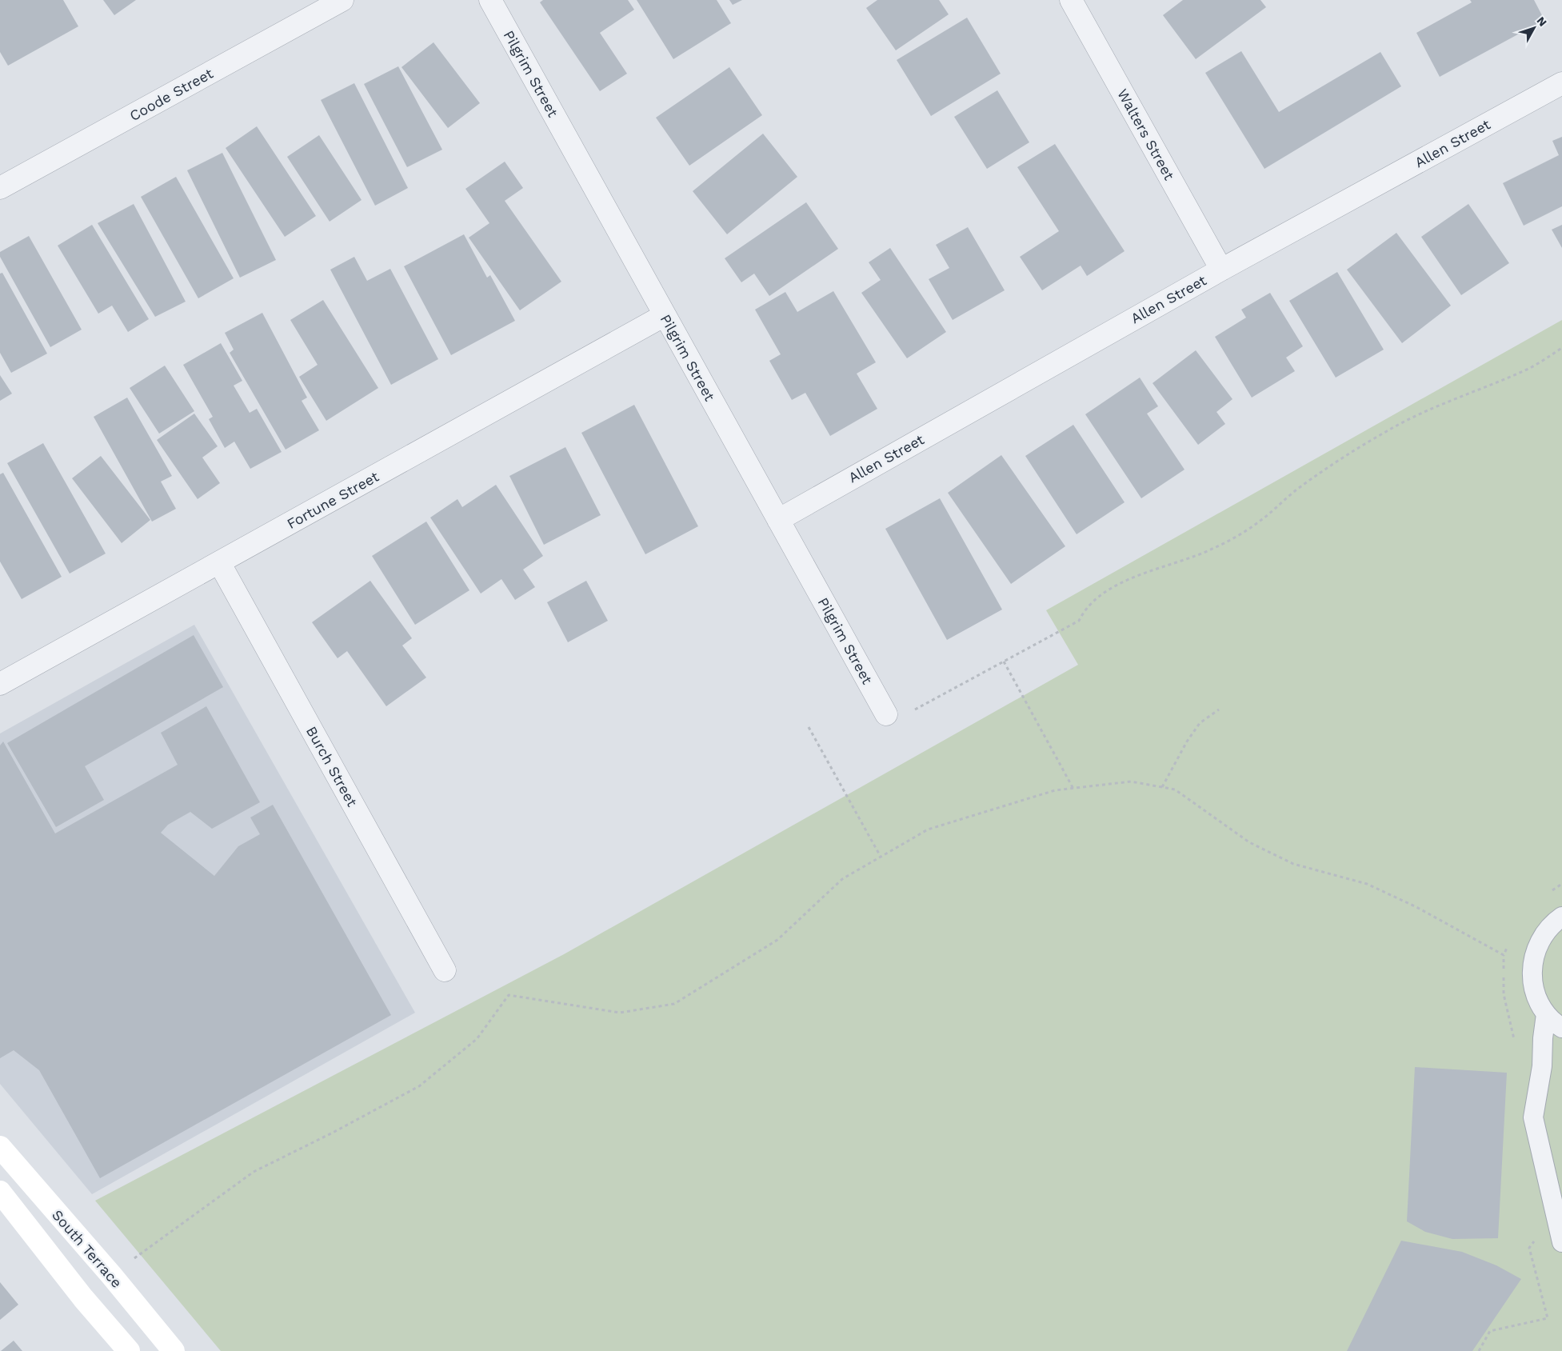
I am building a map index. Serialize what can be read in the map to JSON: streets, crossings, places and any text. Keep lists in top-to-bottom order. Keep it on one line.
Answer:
{"streets":{"main road":["South Terrace"],"street":["Pilgrim Street","Coode Street","Walters Street","Allen Street","Fortune Street","Burch Street"]},"crossings":[["Pilgrim Street","Allen Street"],["Pilgrim Street","Fortune Street"],["Walters Street","Allen Street"],["Fortune Street","Burch Street"]],"north":"top right"}
